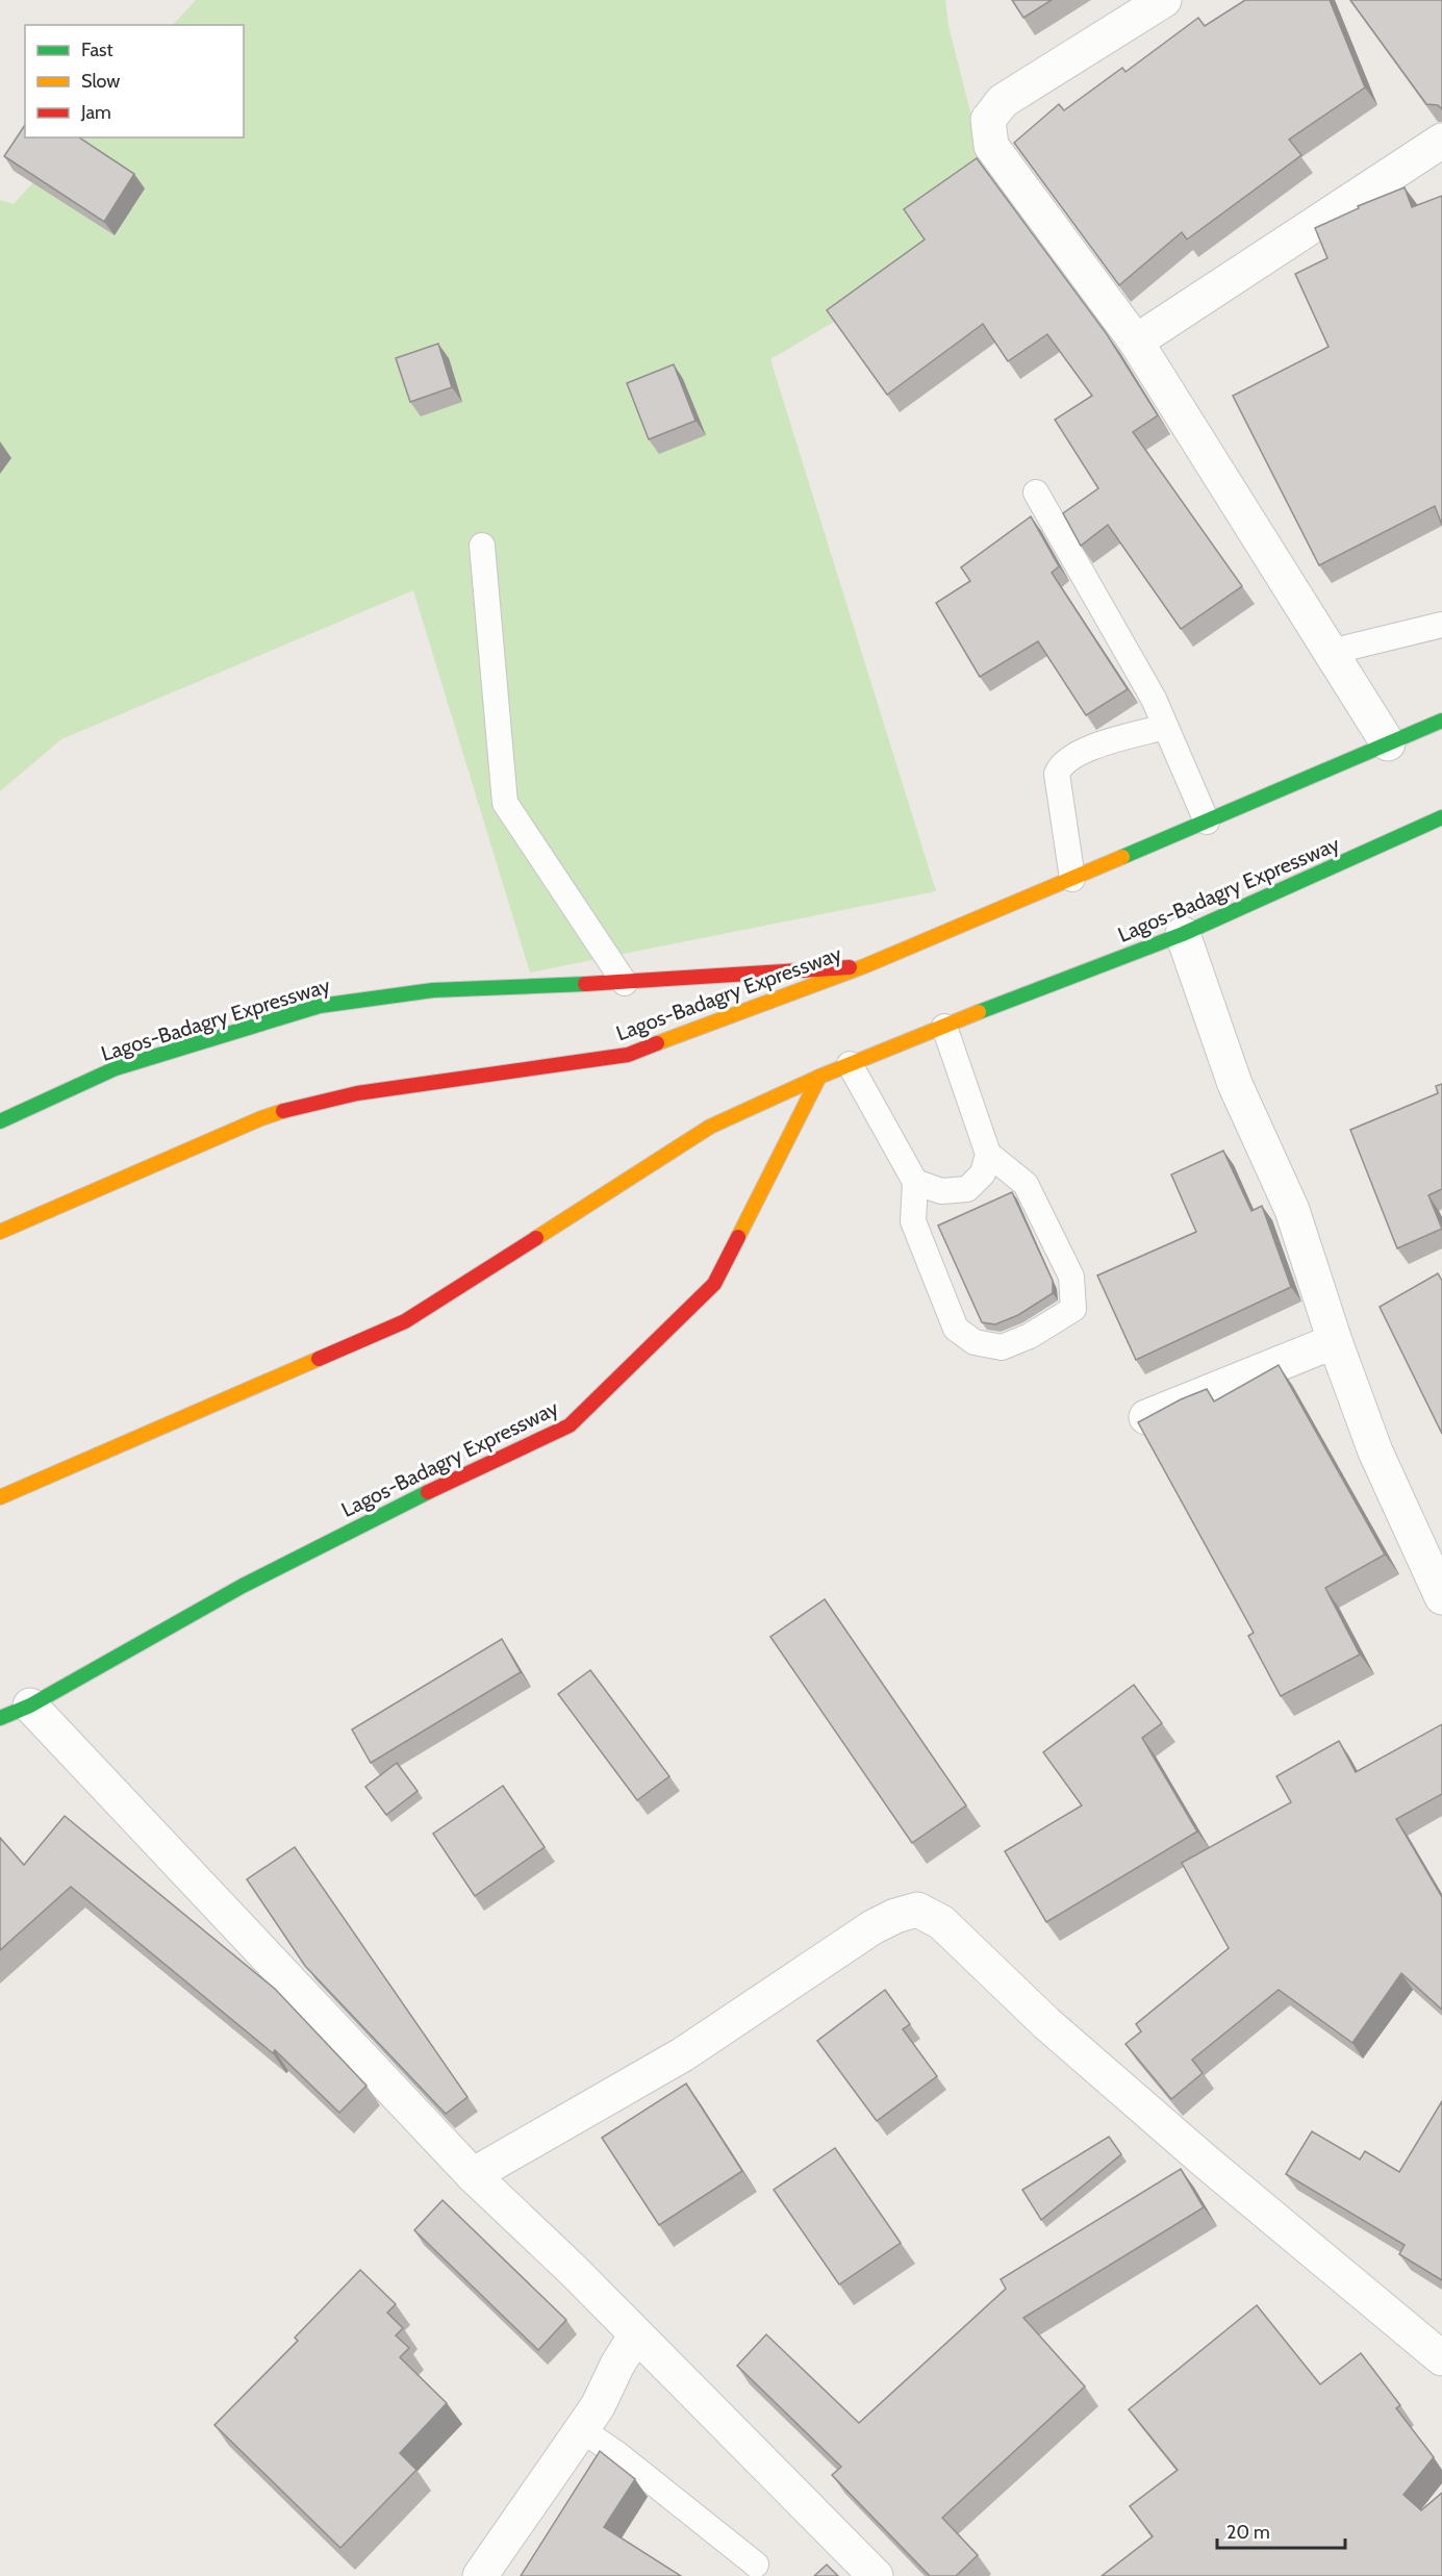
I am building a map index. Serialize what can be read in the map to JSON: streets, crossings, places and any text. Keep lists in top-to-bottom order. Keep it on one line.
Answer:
{"streets":{"main road":["Lagos-Badagry Expressway"]},"legend":["Fast","Slow","Jam"],"scale_bar":"20 m"}
